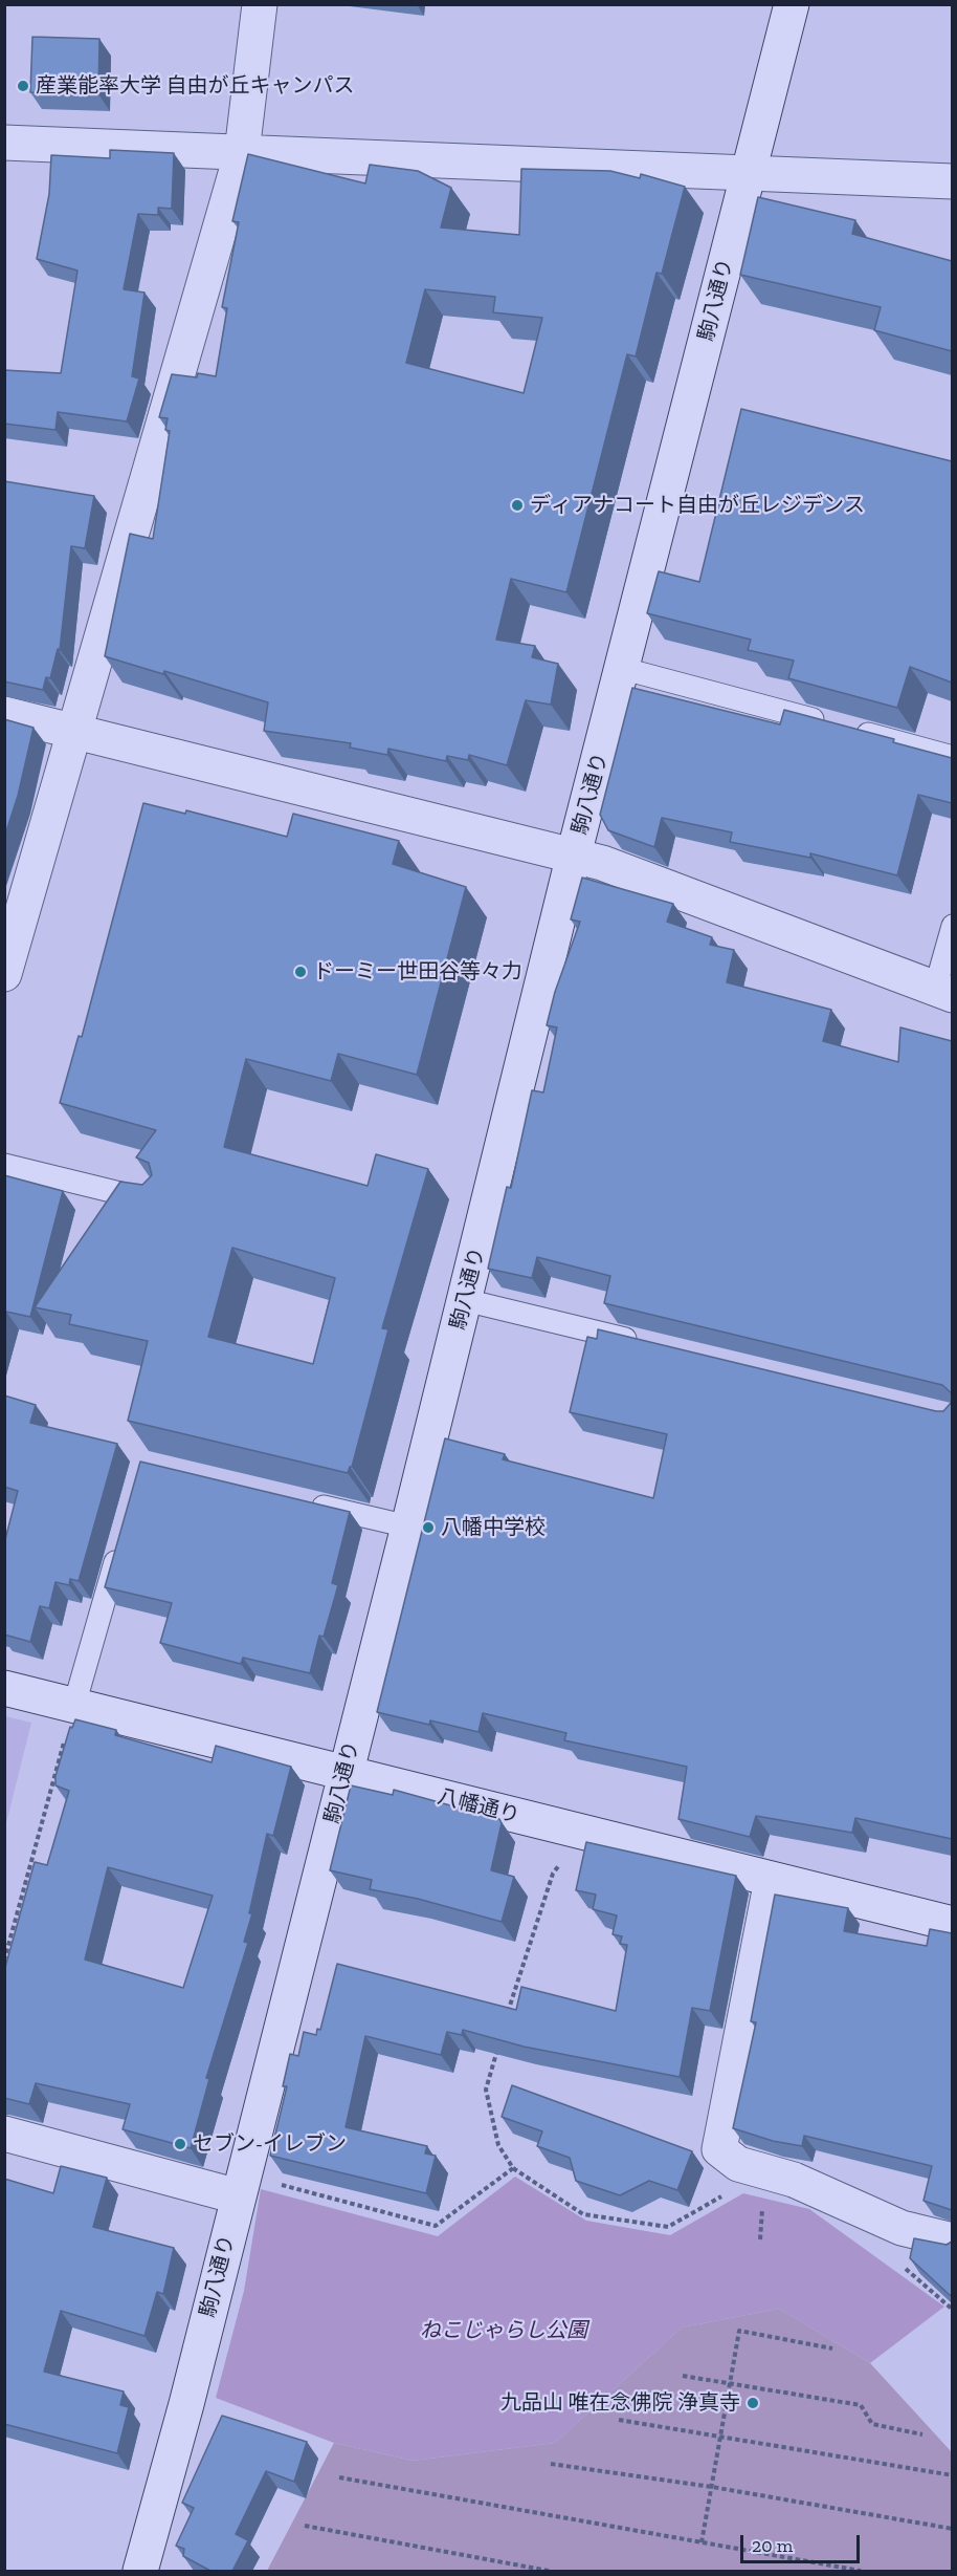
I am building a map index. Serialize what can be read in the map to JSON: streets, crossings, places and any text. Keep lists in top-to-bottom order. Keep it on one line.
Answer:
{"streets":{"street":["駒八通り","八幡通り"]},"crossings":[["駒八通り","八幡通り"]],"parks":["ねこじゃらし公園"],"places":["産業能率大学 自由が丘キャンパス","ディアナコート自由が丘レジデンス","ドーミー世田谷等々力","八幡中学校","セブン-イレブン","九品山 唯在念佛院 浄真寺"],"scale_bar":"20 m"}
